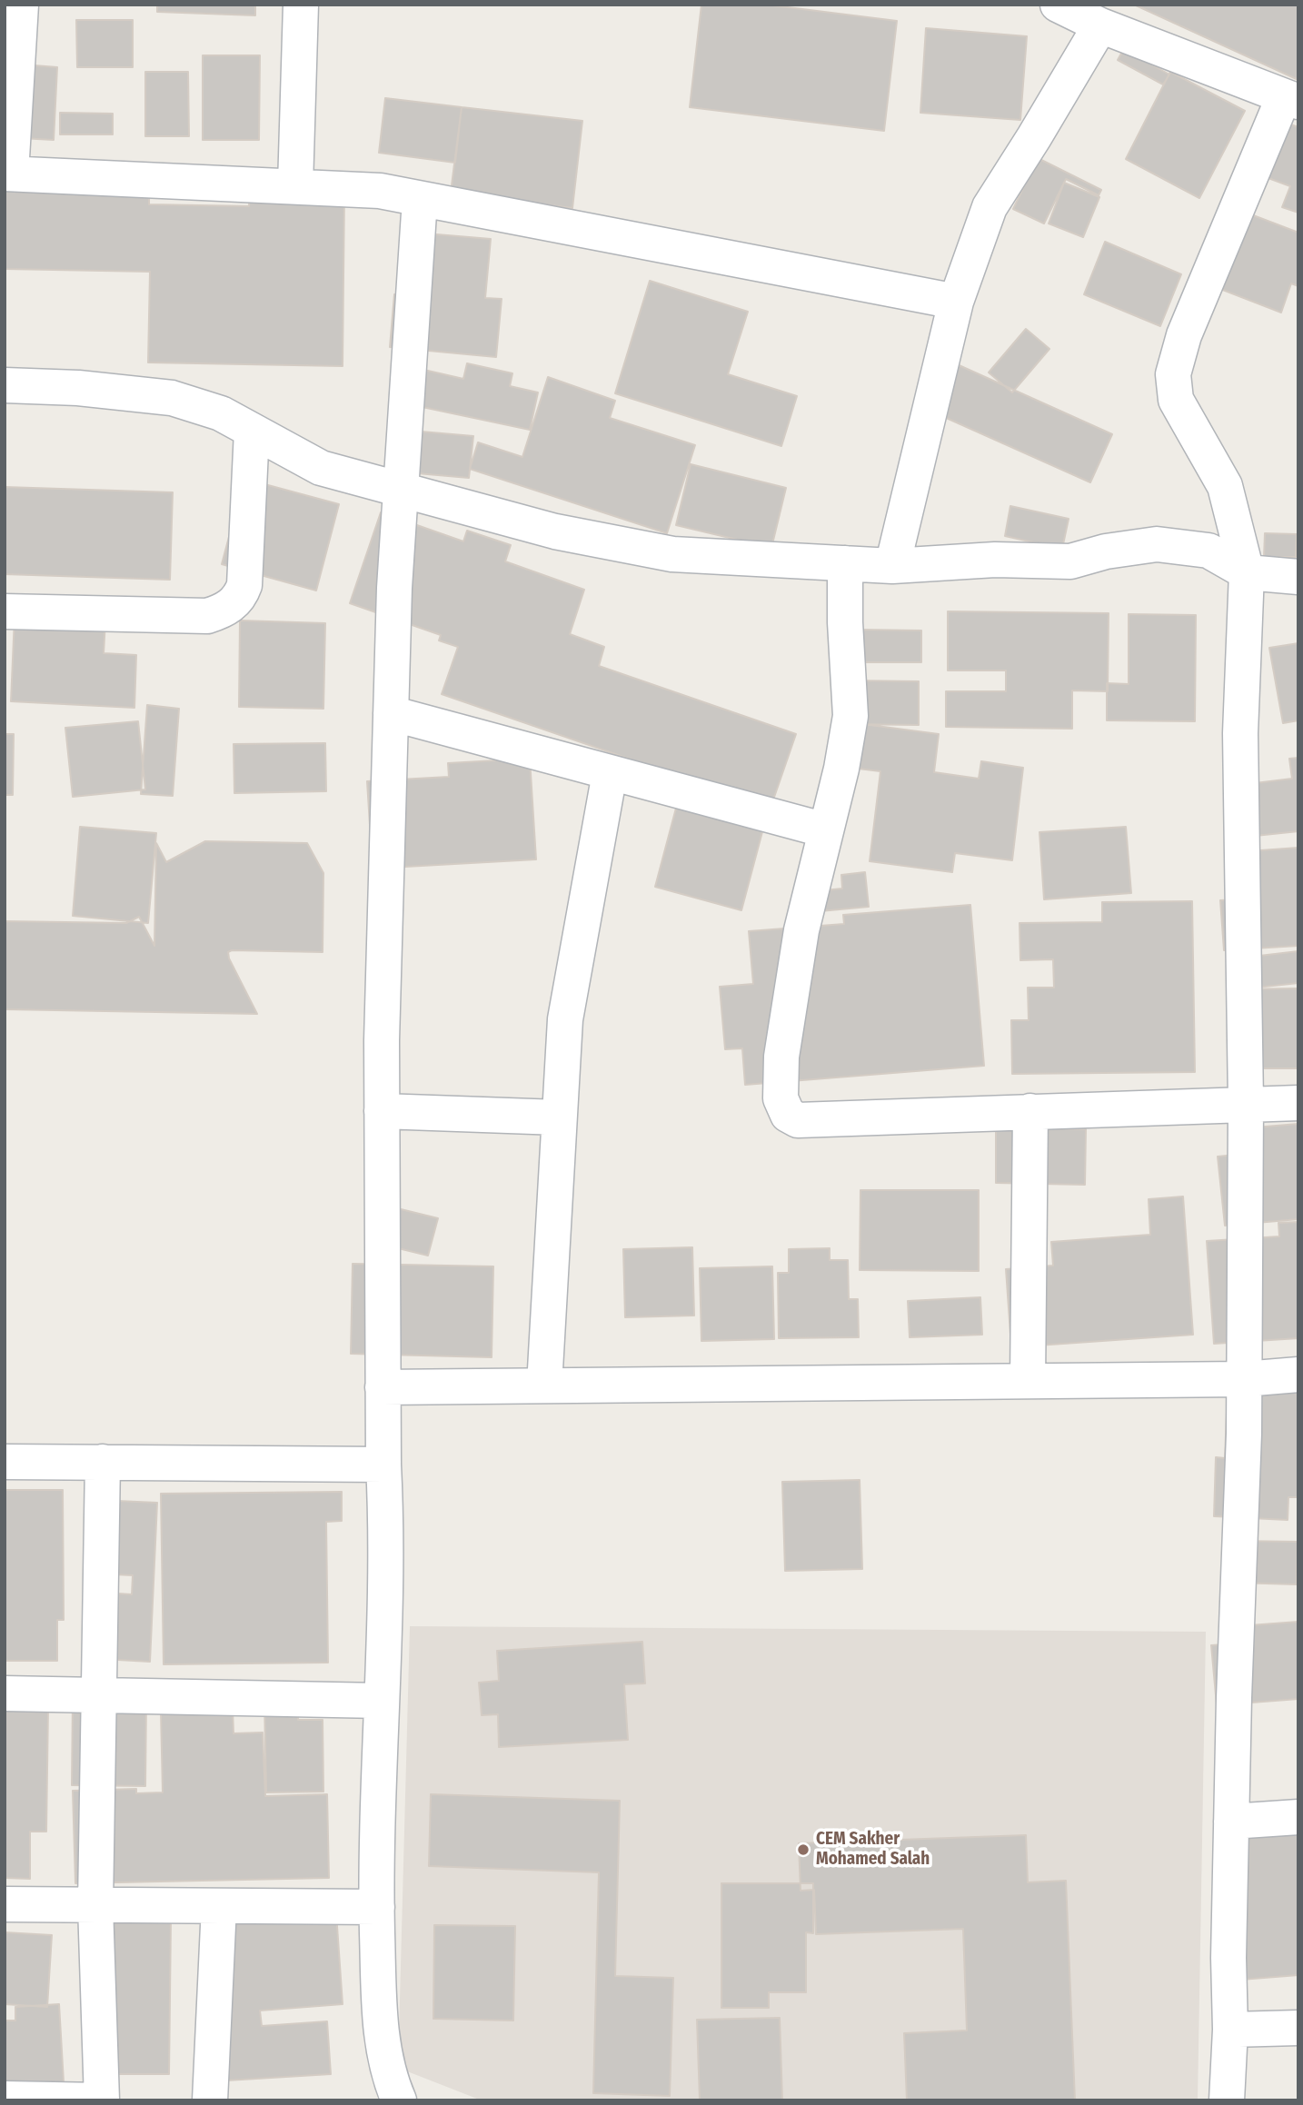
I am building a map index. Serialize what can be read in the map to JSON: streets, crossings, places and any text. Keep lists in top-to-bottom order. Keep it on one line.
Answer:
{"places":["CEM Sakher Mohamed Salah"]}
